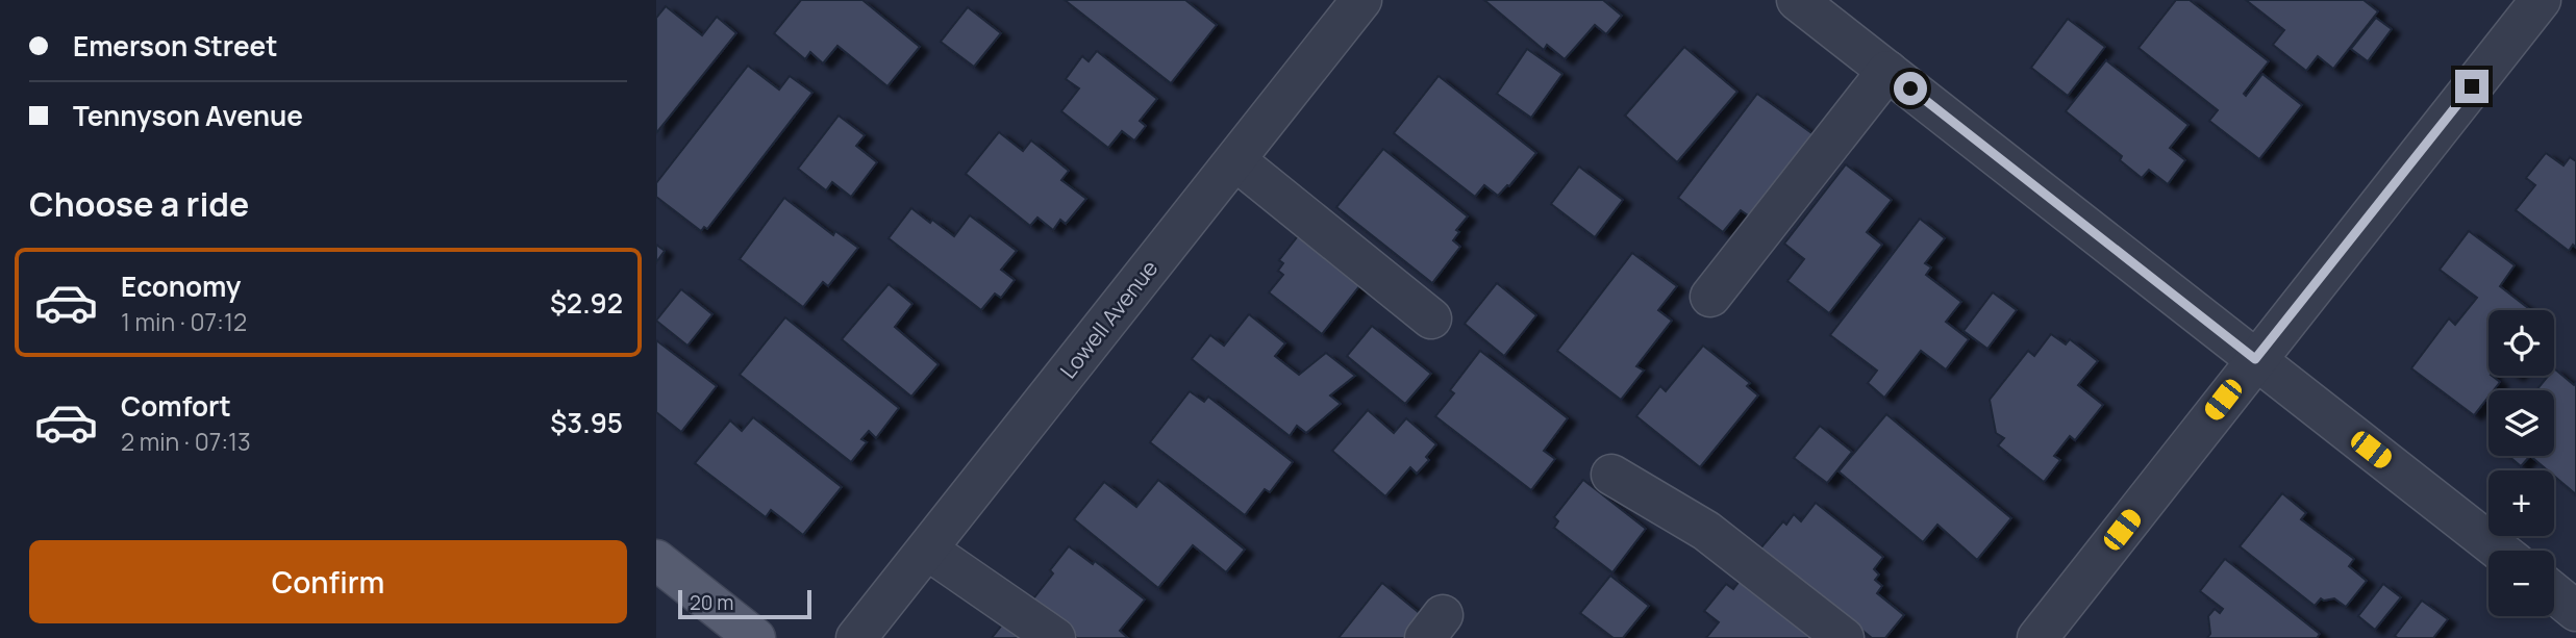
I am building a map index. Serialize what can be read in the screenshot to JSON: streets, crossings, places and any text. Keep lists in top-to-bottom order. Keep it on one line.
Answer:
{"streets":{"street":["Lowell Avenue"]},"scale_bar":"20 m","page":{"banner":["Emerson Street","Tennyson Avenue"],"heading":"Choose a ride","list":[{"name":"Economy","note":"1 min · 07:12","value":"$2.92"},{"name":"Comfort","note":"2 min · 07:13","value":"$3.95"}],"map_buttons":["+","−"],"buttons":"Confirm","scale":"20 m"}}
